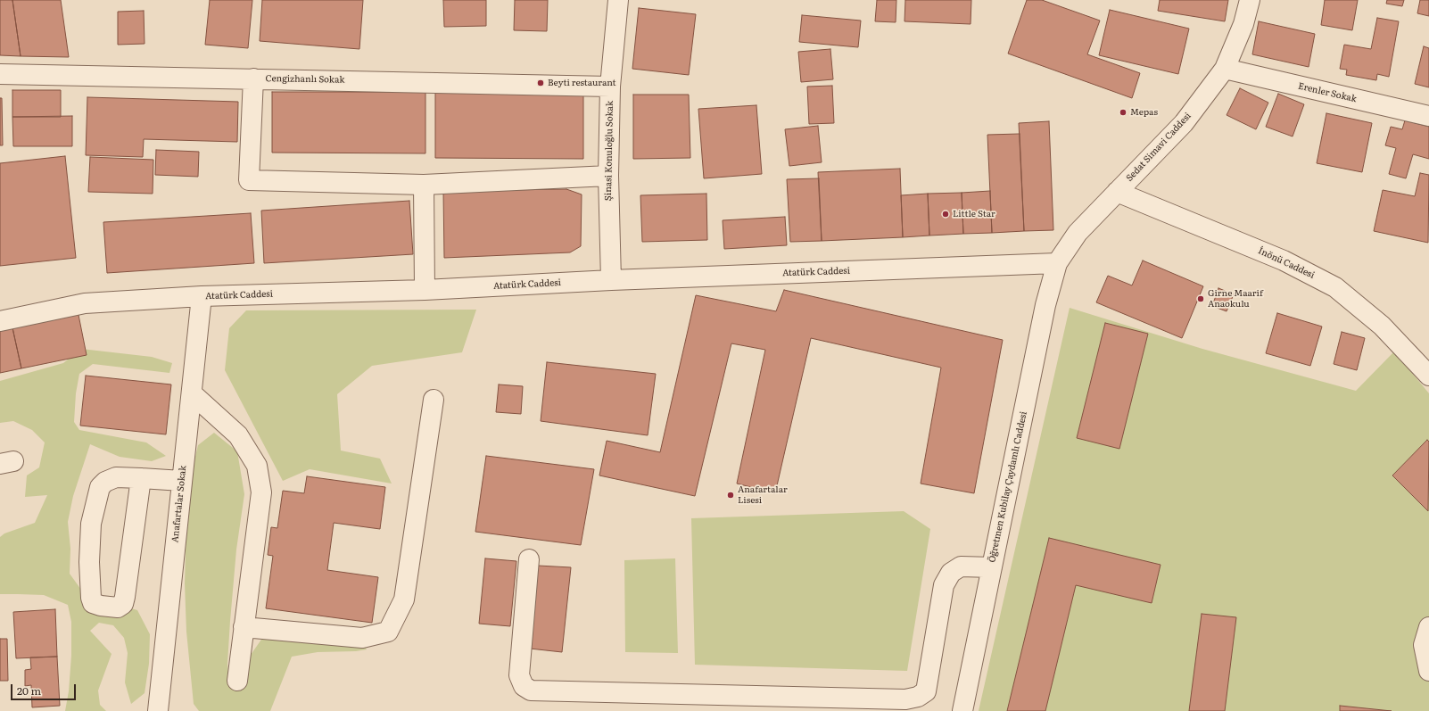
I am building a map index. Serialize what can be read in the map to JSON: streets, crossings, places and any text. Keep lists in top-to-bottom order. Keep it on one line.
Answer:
{"streets":{"street":["Cengizhanlı Sokak","Erenler Sokak","Sedat Simavi Caddesi","Şinasi Konuloğlu Sokak","İnönü Caddesi","Atatürk Caddesi","Öğretmen Kubilay Çaydamlı Caddesi","Anafartalar Sokak"]},"crossings":[["Cengizhanlı Sokak","Şinasi Konuloğlu Sokak"],["Erenler Sokak","Sedat Simavi Caddesi"],["Sedat Simavi Caddesi","İnönü Caddesi"],["Sedat Simavi Caddesi","Atatürk Caddesi"],["Sedat Simavi Caddesi","Öğretmen Kubilay Çaydamlı Caddesi"],["Şinasi Konuloğlu Sokak","Atatürk Caddesi"],["Atatürk Caddesi","Öğretmen Kubilay Çaydamlı Caddesi"],["Atatürk Caddesi","Anafartalar Sokak"]],"places":["Beyti restaurant","Mepas","Little Star","Girne Maarif Anaokulu","Anafartalar Lisesi"],"scale_bar":"20 m"}
